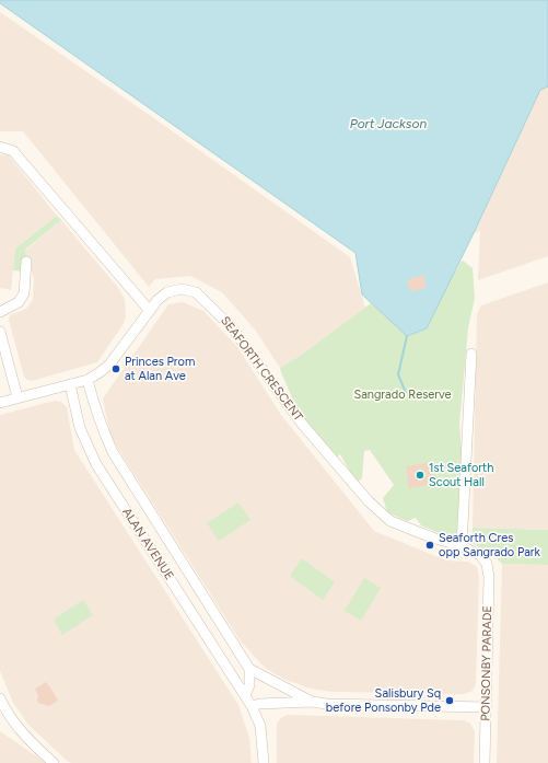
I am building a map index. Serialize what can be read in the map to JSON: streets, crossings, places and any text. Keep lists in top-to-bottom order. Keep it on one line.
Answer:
{"streets":{"street":["SEAFORTH CRESCENT","ALAN AVENUE","PONSONBY PARADE"]},"crossings":[["SEAFORTH CRESCENT","PONSONBY PARADE"]],"water":["Port Jackson"],"parks":["Sangrado Reserve"],"places":["Princes Prom at Alan Ave","1st Seaforth Scout Hall","Seaforth Cres opp Sangrado Park","Salisbury Sq before Ponsonby Pde"]}
